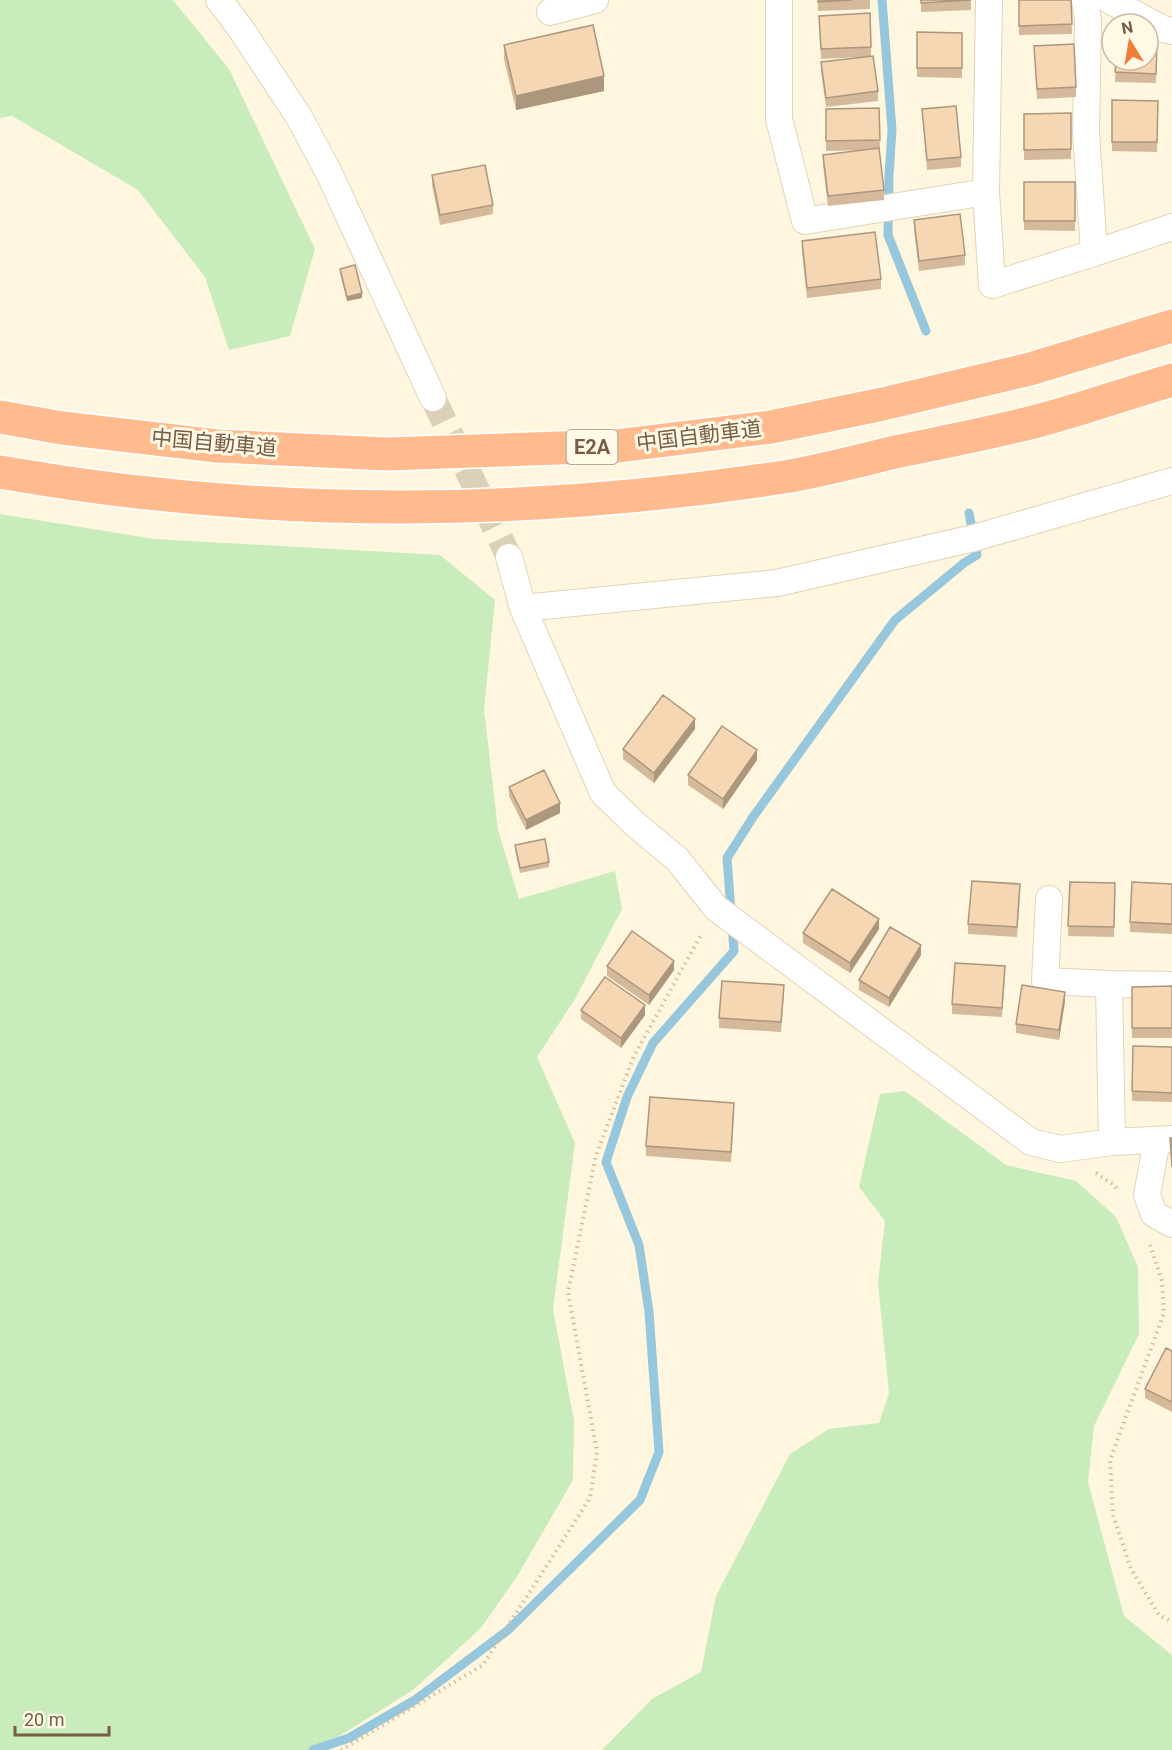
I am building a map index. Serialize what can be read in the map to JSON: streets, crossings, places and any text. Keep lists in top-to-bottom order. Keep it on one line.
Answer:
{"streets":{"highway":["中国自動車道","E2A"]},"scale_bar":"20 m","north":"top"}
